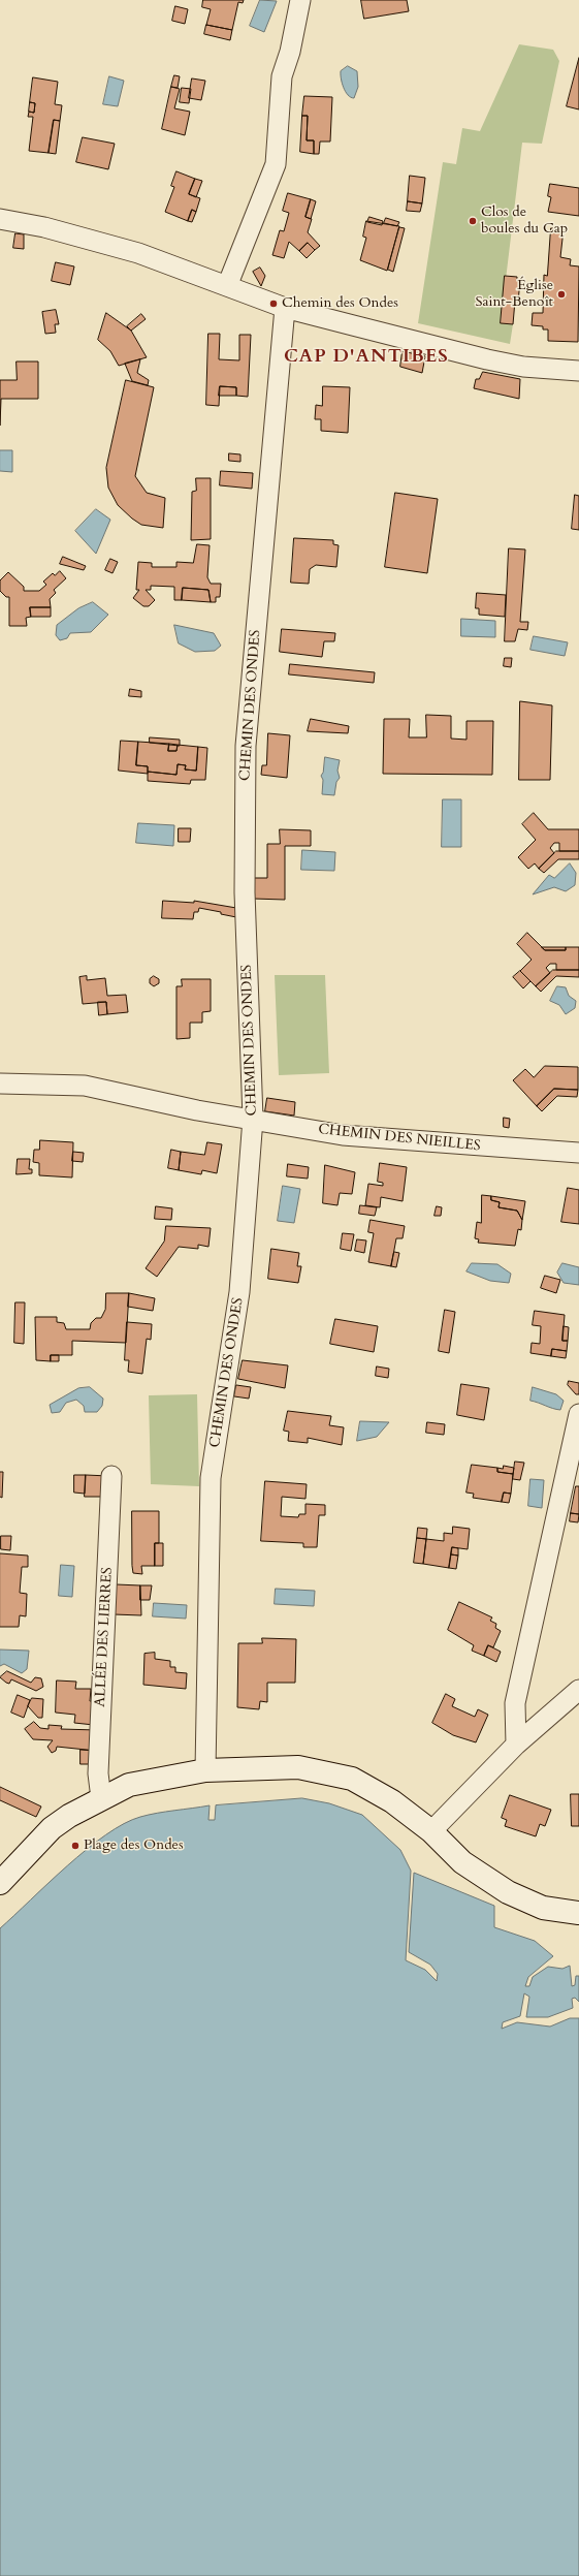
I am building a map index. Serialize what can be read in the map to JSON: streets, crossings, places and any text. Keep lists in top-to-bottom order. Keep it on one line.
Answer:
{"streets":{"street":["CHEMIN DES ONDES","CHEMIN DES NIEILLES","ALLÉE DES LIERRES"]},"crossings":[["CHEMIN DES ONDES","CHEMIN DES NIEILLES"]],"districts":["CAP D'ANTIBES"],"places":["Clos de boules du Cap","Église Saint-Benoît","Chemin des Ondes","Plage des Ondes"]}
